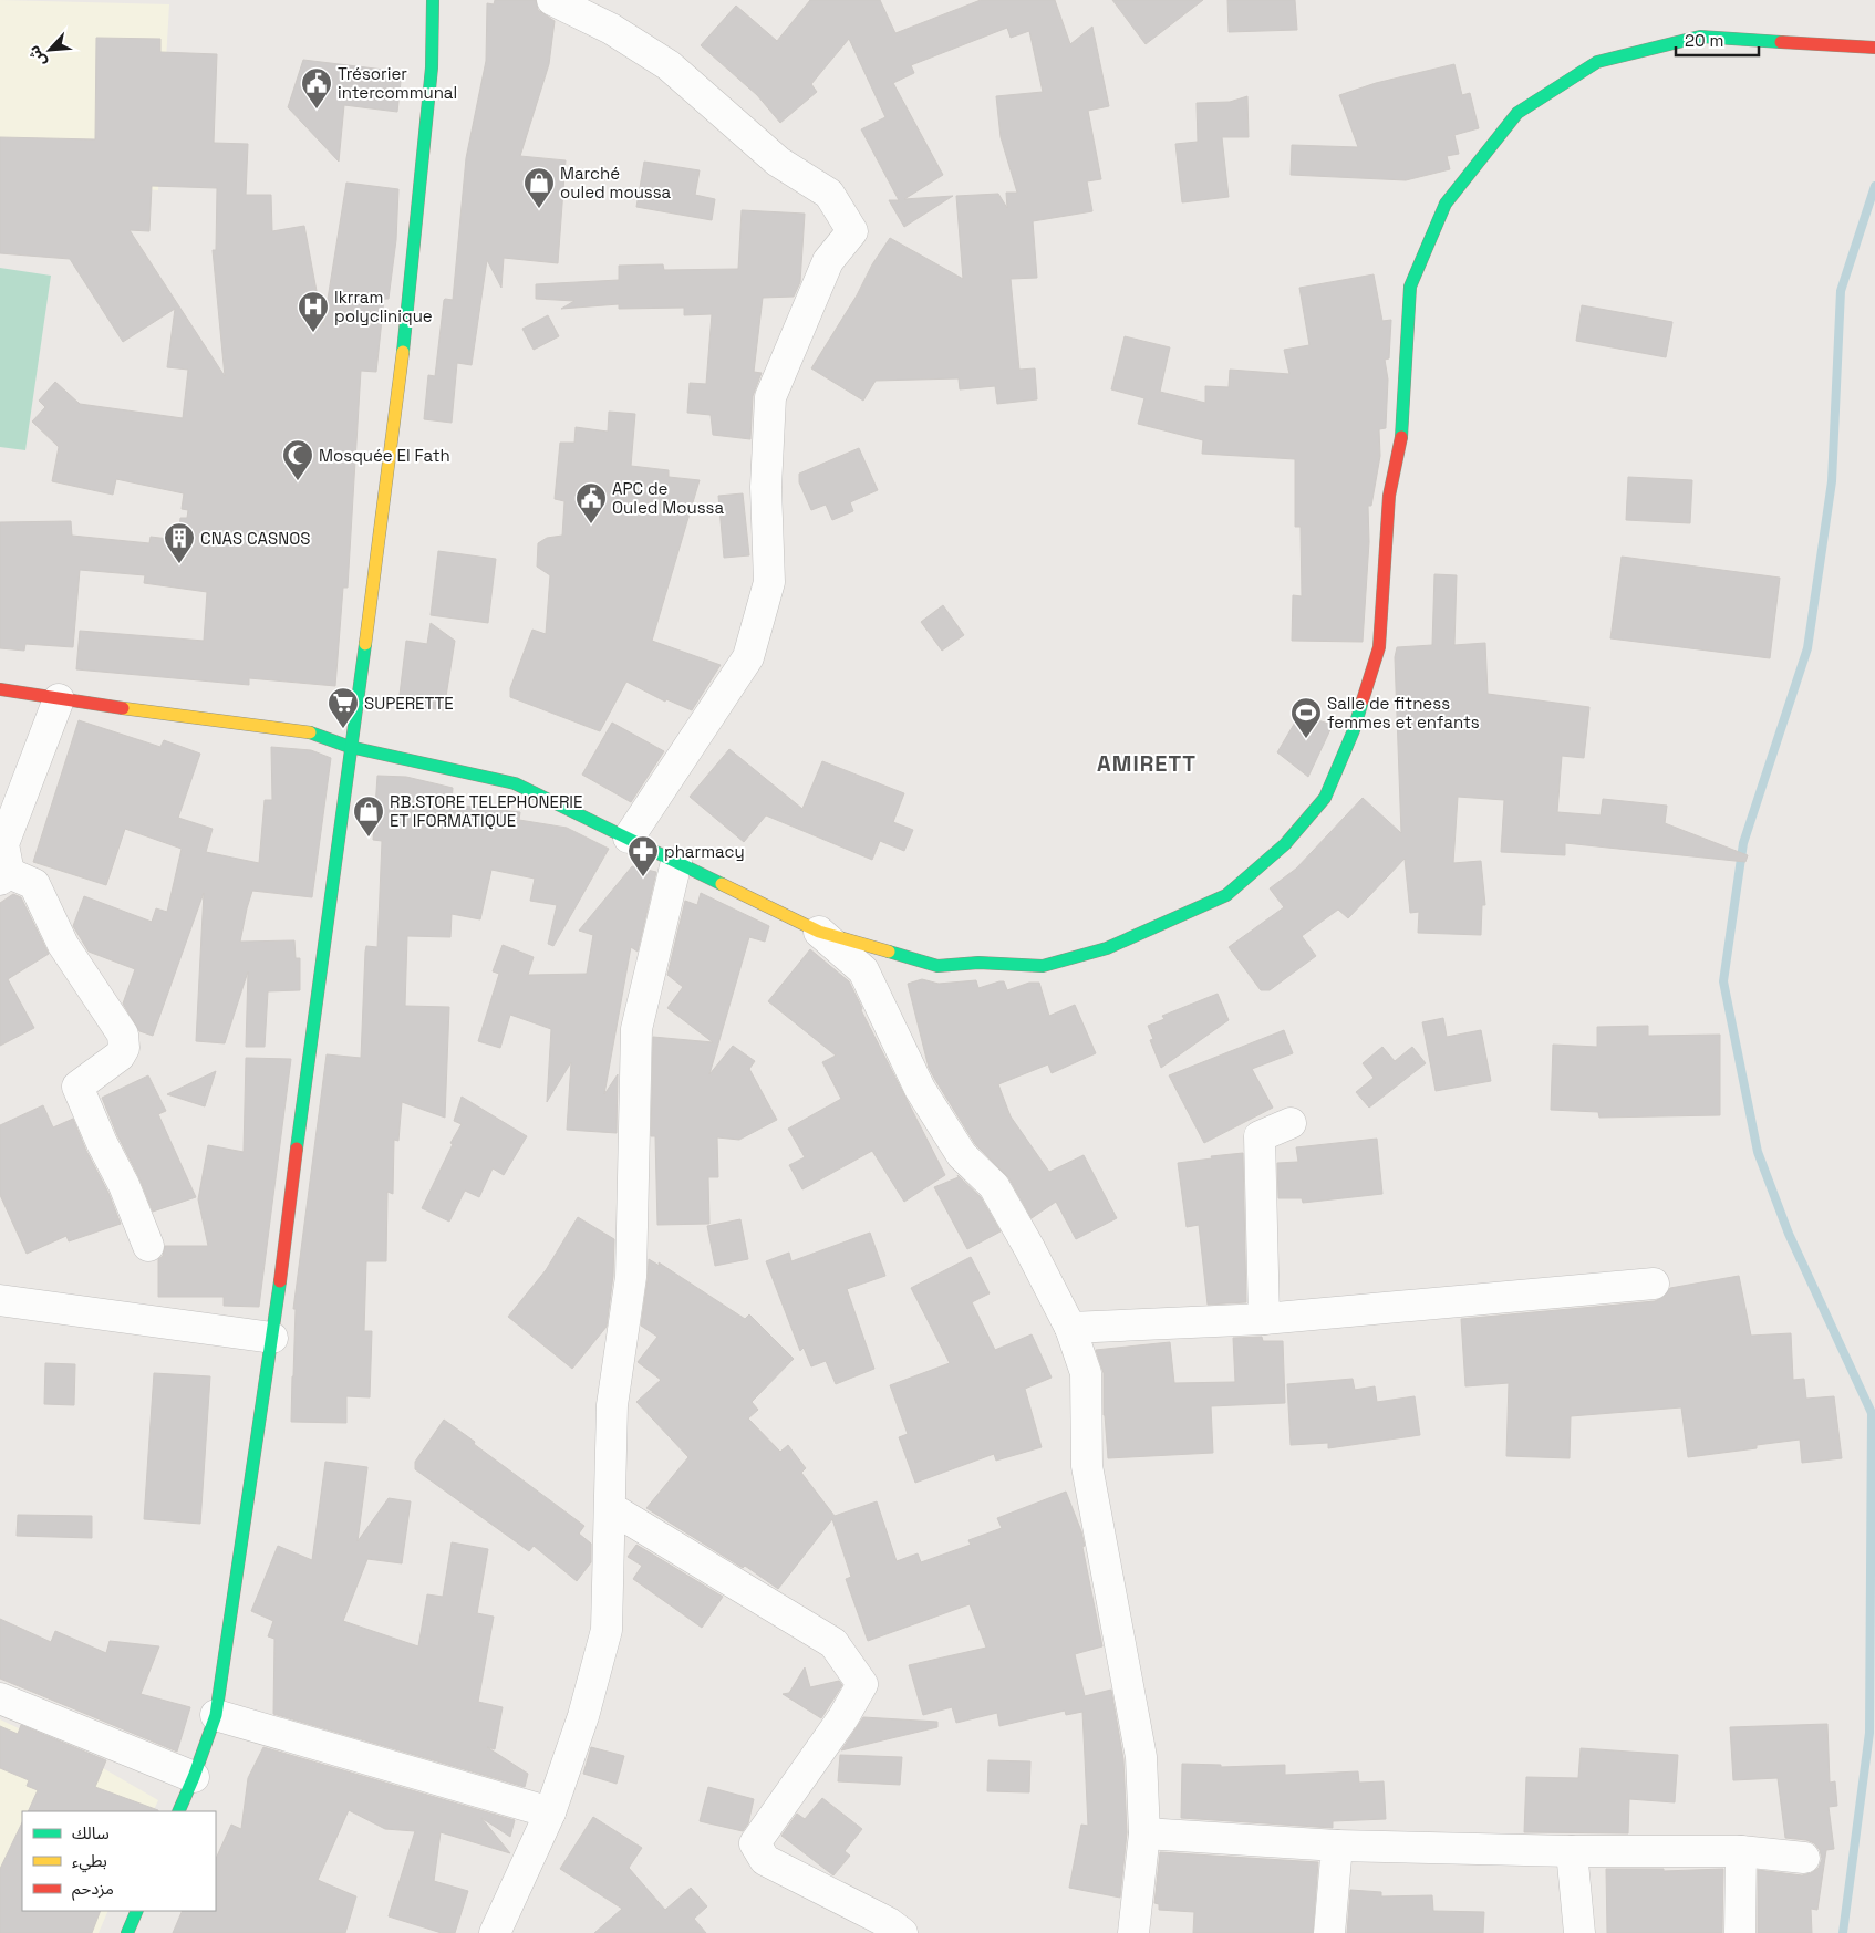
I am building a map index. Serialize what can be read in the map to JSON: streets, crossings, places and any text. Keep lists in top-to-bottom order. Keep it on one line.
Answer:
{"districts":["AMIRETT"],"places":{"public building":["Trésorier intercommunal","APC de Ouled Moussa"],"shop":["Marché ouled moussa","RB.STORE TELEPHONERIE ET IFORMATIQUE"],"hospital":["Ikrram polyclinique"],"mosque":["Mosquée El Fath"],"building":["CNAS CASNOS"],"supermarket":["SUPERETTE"],"sports":["Salle de fitness femmes et enfants"],"pharmacy":["pharmacy"]},"legend":["سالك","بطيء","مزدحم"],"scale_bar":"20 m","north":"bottom left"}
